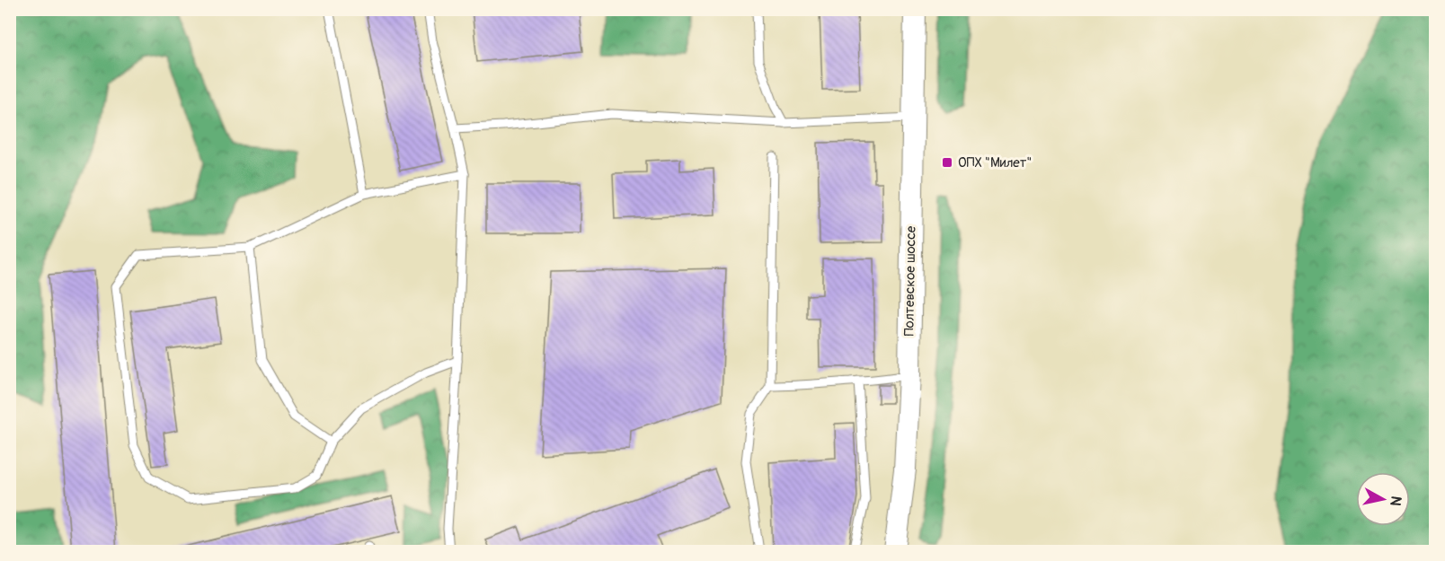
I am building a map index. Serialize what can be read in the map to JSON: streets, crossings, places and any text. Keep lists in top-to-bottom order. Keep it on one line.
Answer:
{"streets":{"street":["Полтевское шоссе"]},"places":{"transit":["ОПХ \"Милет\""]},"north":"right"}
